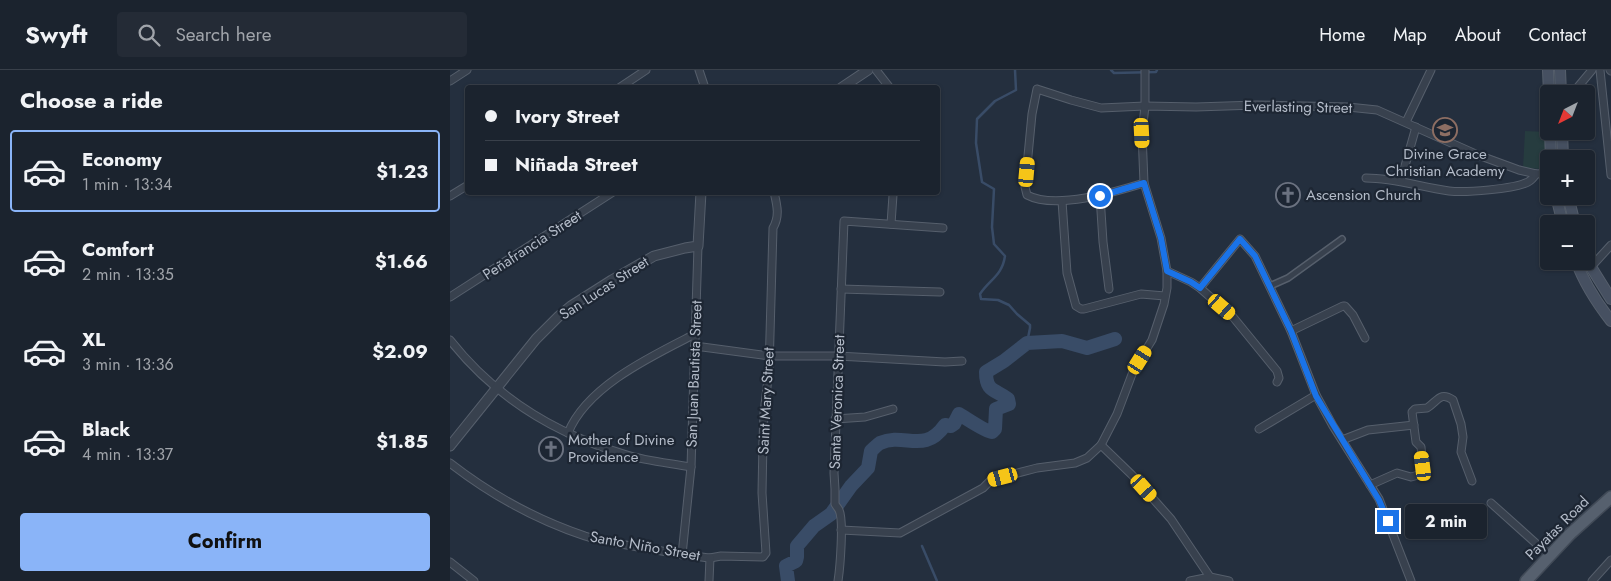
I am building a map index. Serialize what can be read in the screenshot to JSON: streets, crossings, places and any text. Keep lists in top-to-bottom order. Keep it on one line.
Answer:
{"streets":{"main road":["Payatas Road"],"street":["Everlasting Street","Peñafrancia Street","San Lucas Street","San Juan Bautista Street","Saint Mary Street","Santa Veronica Street","Santo Niño Street"]},"crossings":[["San Lucas Street","San Juan Bautista Street"],["San Juan Bautista Street","Santo Niño Street"],["Saint Mary Street","Santo Niño Street"]],"places":{"school or university":["Divine Grace Christian Academy"],"church":["Ascension Church","Mother of Divine Providence"]},"north":"bottom left","page":{"header":"Swyft","search":"Search here","nav":["Home","Map","About","Contact"],"heading":"Choose a ride","map_buttons":["+","−"],"banner":["Ivory Street","Niñada Street"],"list":[{"name":"Economy","note":"1 min · 13:34","value":"$1.23"},{"name":"Comfort","note":"2 min · 13:35","value":"$1.66"},{"name":"XL","note":"3 min · 13:36","value":"$2.09"},{"name":"Black","note":"4 min · 13:37","value":"$1.85"}],"buttons":"Confirm","bubble":"2 min"}}
